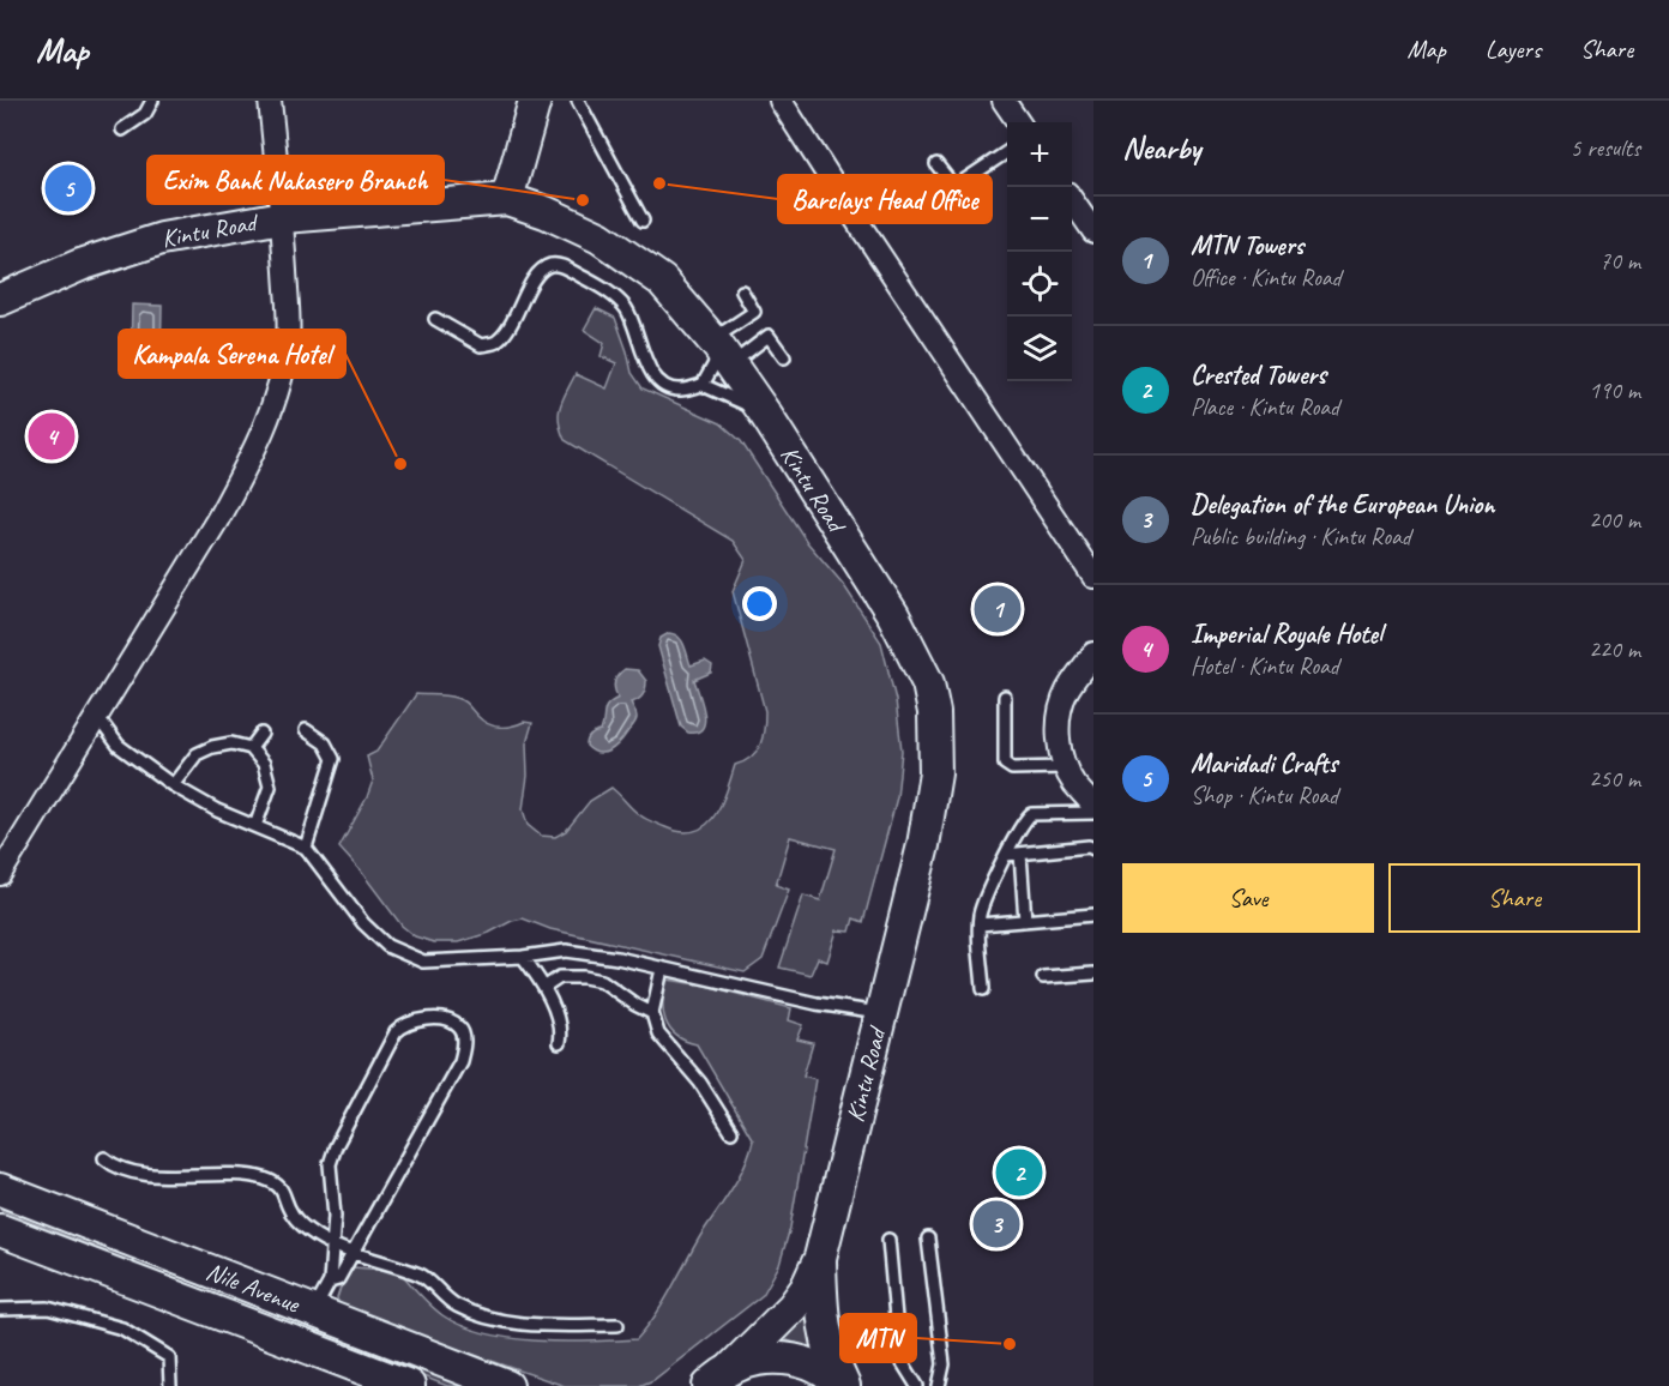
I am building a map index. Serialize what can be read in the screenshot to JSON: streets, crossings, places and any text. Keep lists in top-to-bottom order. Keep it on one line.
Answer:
{"streets":{"street":["Kintu Road","Nile Avenue"]},"places":["Barclays Head Office","Exim Bank Nakasero Branch","Kampala Serena Hotel","MTN"],"page":{"header":"Map","nav":["Map","Layers","Share"],"heading":["Nearby","5 results"],"map_buttons":["+","−"],"pins":["5","4","1","2","3"],"list":[{"mark":"1","name":"MTN Towers","note":"Office · Kintu Road","value":"70 m"},{"mark":"2","name":"Crested Towers","note":"Place · Kintu Road","value":"190 m"},{"mark":"3","name":"Delegation of the European Union","note":"Public building · Kintu Road","value":"200 m"},{"mark":"4","name":"Imperial Royale Hotel","note":"Hotel · Kintu Road","value":"220 m"},{"mark":"5","name":"Maridadi Crafts","note":"Shop · Kintu Road","value":"250 m"}],"buttons":["Save","Share"]}}
